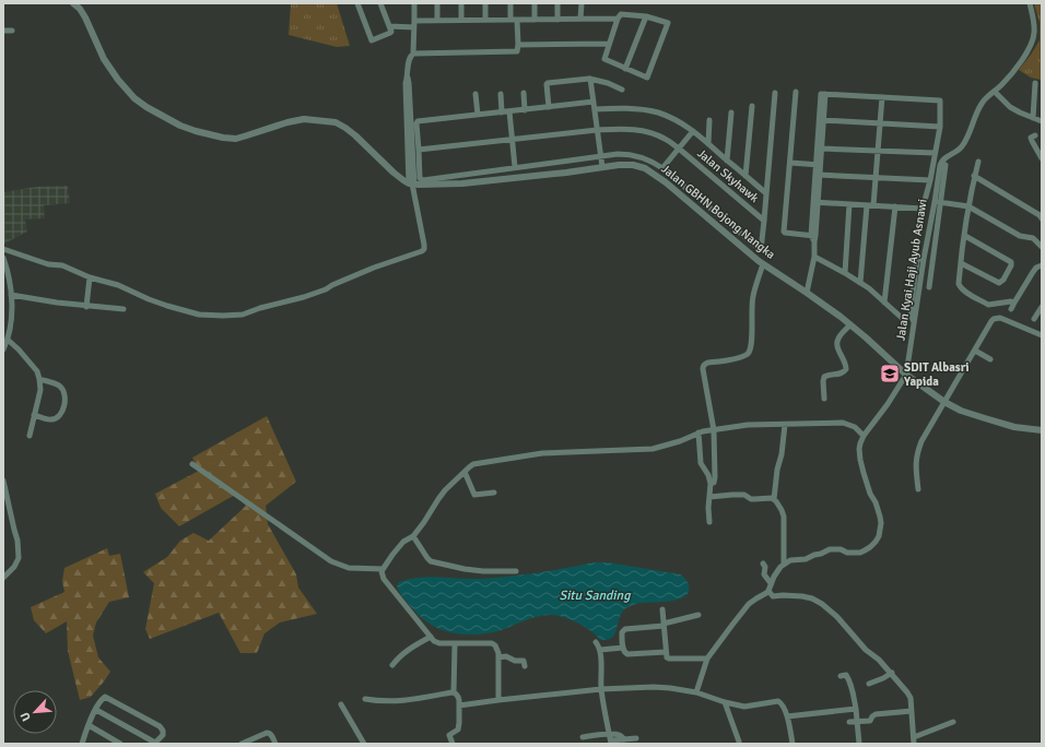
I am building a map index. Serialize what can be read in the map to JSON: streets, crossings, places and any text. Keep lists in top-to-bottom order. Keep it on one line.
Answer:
{"streets":{"street":["Jalan Skyhawk","Jalan GBHN Bojong Nangka","Jalan Kyai Haji Ayub Asnawi"]},"crossings":[["Jalan GBHN Bojong Nangka","Jalan Kyai Haji Ayub Asnawi"]],"water":["Situ Sanding"],"places":{"school or university":["SDIT Albasri Yapida"]},"north":"bottom left"}
